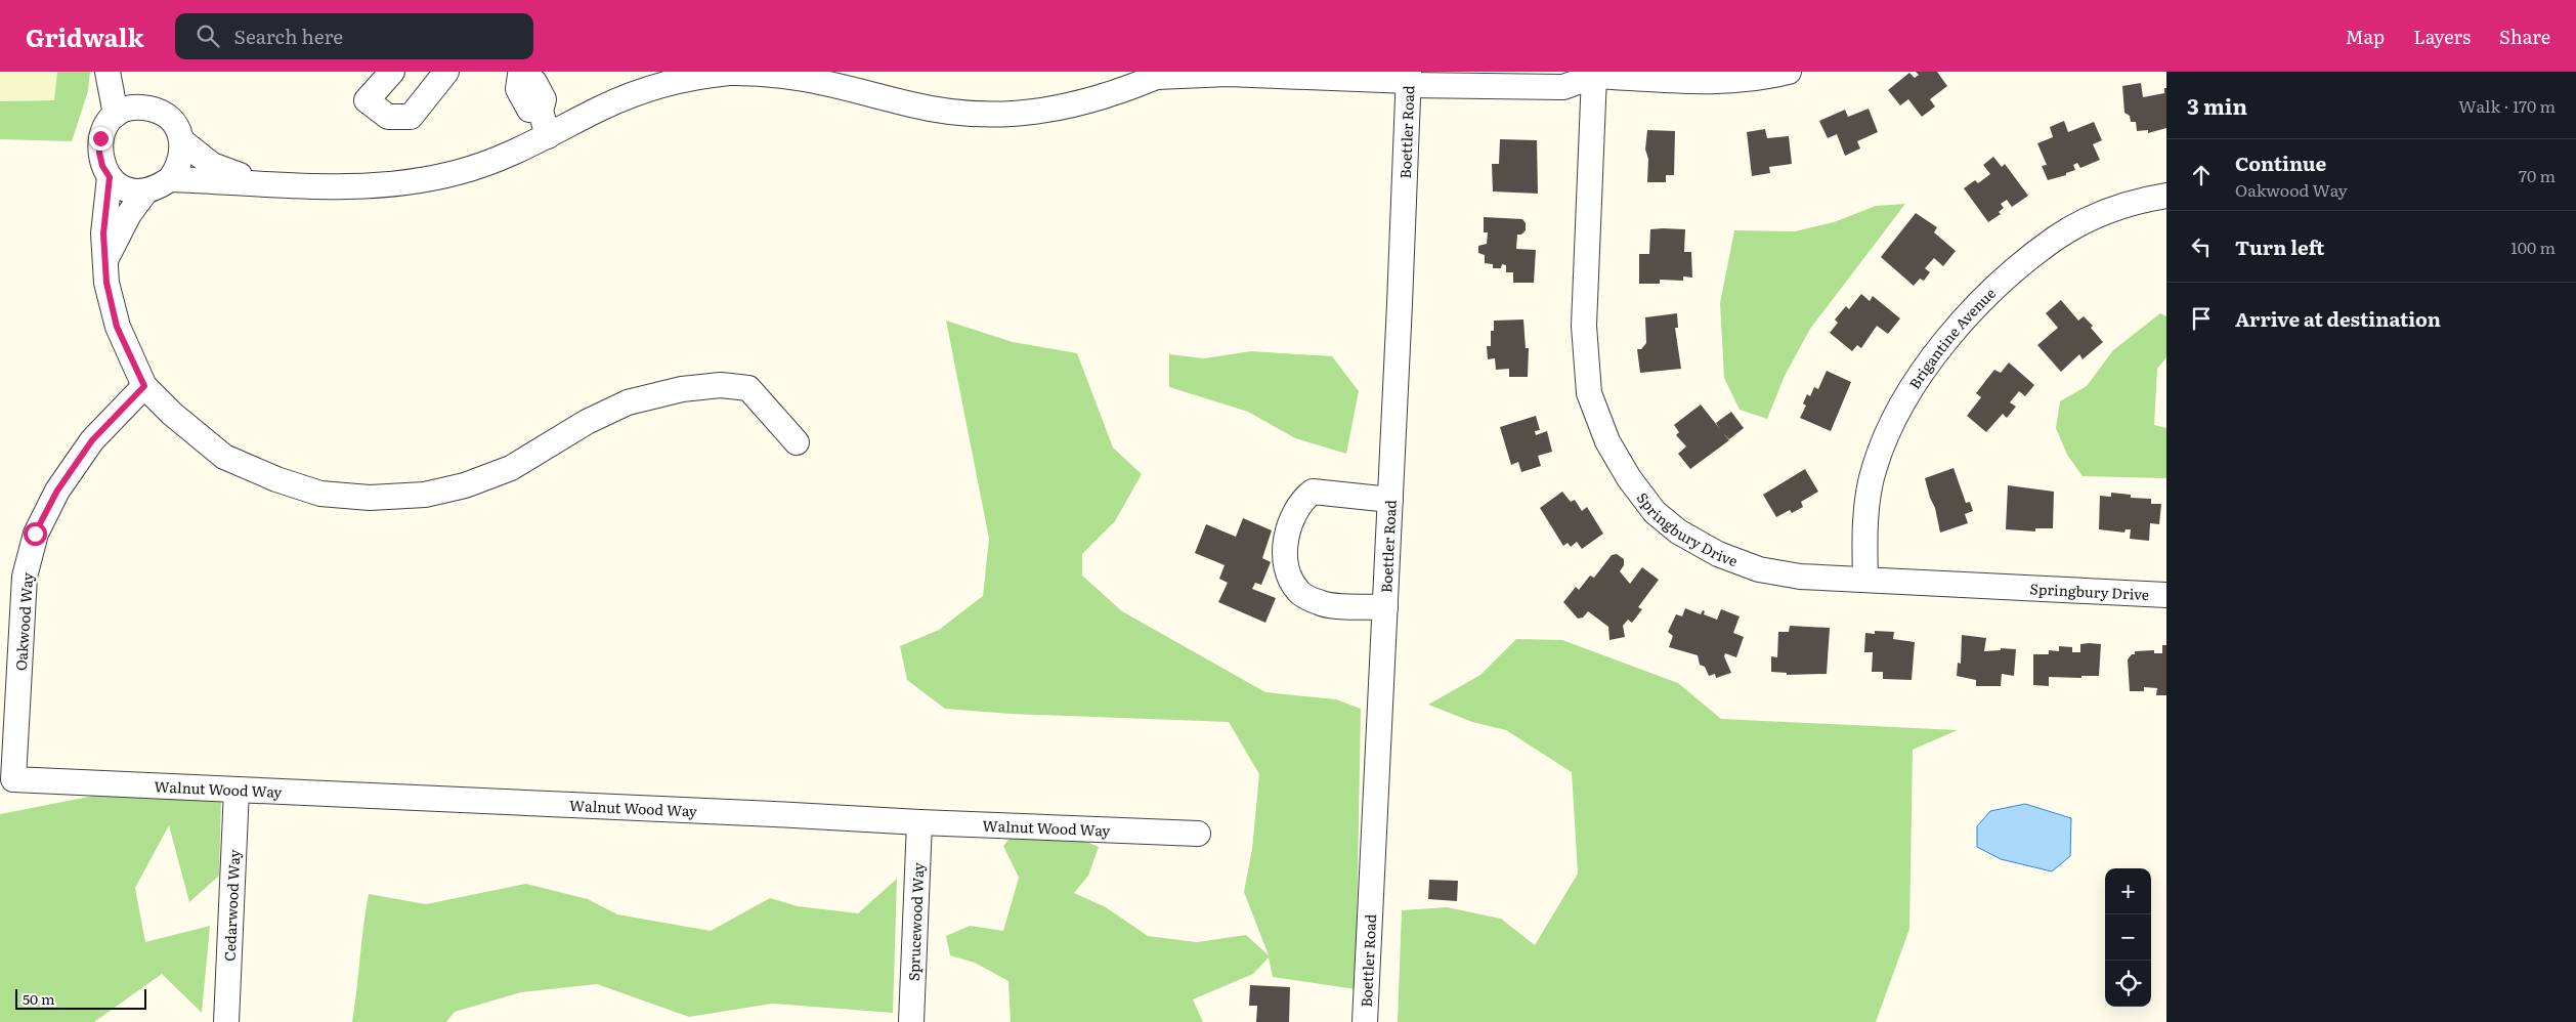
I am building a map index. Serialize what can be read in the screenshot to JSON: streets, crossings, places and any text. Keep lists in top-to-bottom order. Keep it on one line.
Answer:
{"streets":{"street":["Boettler Road","Brigantine Avenue","Springbury Drive","Oakwood Way","Walnut Wood Way","Cedarwood Way","Sprucewood Way"]},"crossings":[["Brigantine Avenue","Springbury Drive"],["Oakwood Way","Walnut Wood Way"],["Walnut Wood Way","Cedarwood Way"],["Walnut Wood Way","Sprucewood Way"]],"scale_bar":"50 m","page":{"header":"Gridwalk","search":"Search here","nav":["Map","Layers","Share"],"heading":["3 min","Walk · 170 m"],"list":[["Continue","Oakwood Way","70 m"],["Turn left","100 m"],"Arrive at destination"],"map_buttons":["+","−"],"scale":"50 m"}}
